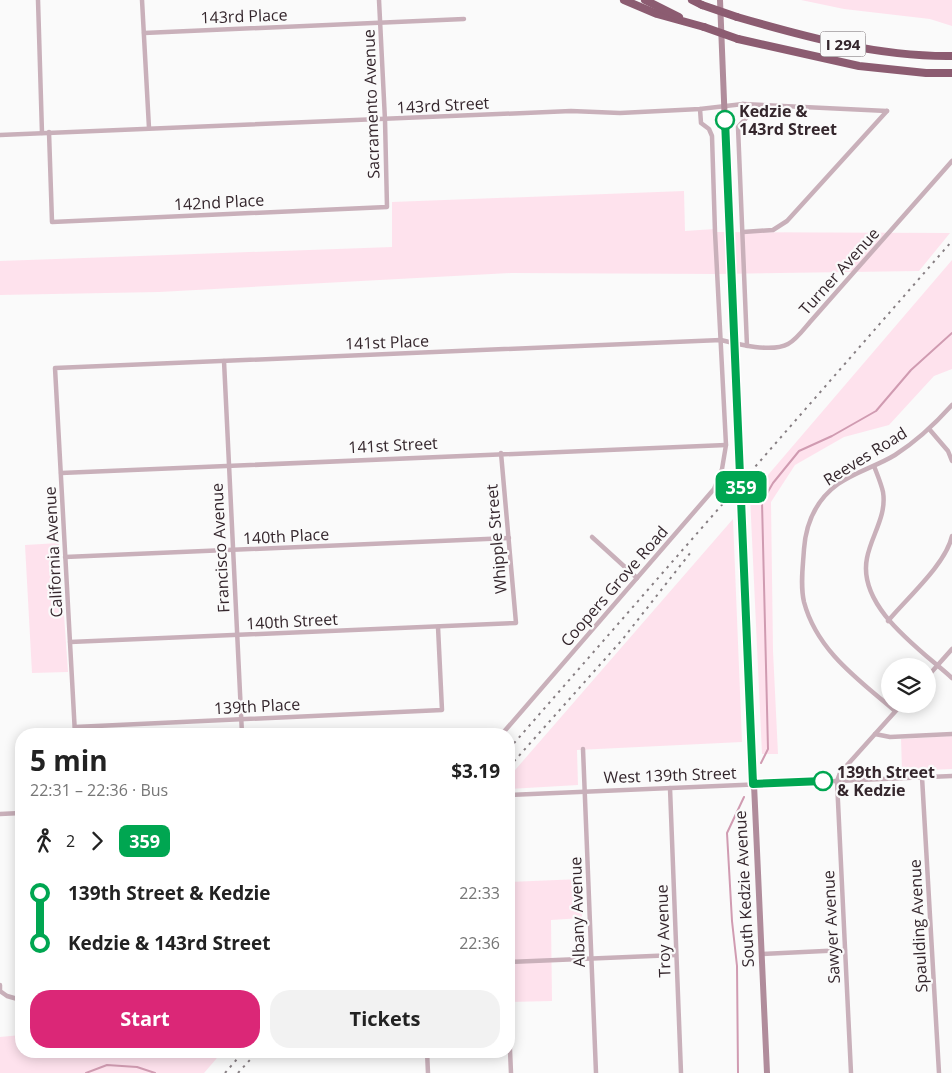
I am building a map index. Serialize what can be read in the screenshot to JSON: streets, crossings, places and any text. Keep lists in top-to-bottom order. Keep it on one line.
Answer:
{"streets":{"highway":["I 294"],"main road":["South Kedzie Avenue"],"street":["143rd Place","Sacramento Avenue","143rd Street","142nd Place","Turner Avenue","141st Place","141st Street","Reeves Road","140th Place","Whipple Street","Francisco Avenue","California Avenue","Coopers Grove Road","140th Street","139th Place","West 139th Street","Albany Avenue","Spaulding Avenue","Sawyer Avenue","Troy Avenue"]},"crossings":[["143rd Place","Sacramento Avenue"],["Sacramento Avenue","143rd Street"],["Sacramento Avenue","142nd Place"],["143rd Street","142nd Place"],["143rd Street","Coopers Grove Road"],["143rd Street","South Kedzie Avenue"],["Turner Avenue","141st Place"],["Turner Avenue","Coopers Grove Road"],["141st Place","Francisco Avenue"],["141st Place","California Avenue"],["141st Place","Coopers Grove Road"],["141st Street","Whipple Street"],["141st Street","Francisco Avenue"],["141st Street","California Avenue"],["141st Street","Coopers Grove Road"],["140th Place","Whipple Street"],["140th Place","Francisco Avenue"],["140th Place","California Avenue"],["Whipple Street","140th Street"],["Francisco Avenue","140th Street"],["Francisco Avenue","139th Place"],["California Avenue","140th Street"],["California Avenue","139th Place"],["140th Street","139th Place"],["West 139th Street","South Kedzie Avenue"],["West 139th Street","Albany Avenue"],["West 139th Street","Spaulding Avenue"],["West 139th Street","Sawyer Avenue"],["West 139th Street","Troy Avenue"]],"places":["Kedzie & 143rd Street","139th Street & Kedzie"],"lines":["bus line 359"],"page":{"on_map":"359","heading":["5 min","22:31 – 22:36 · Bus","$3.19"],"legs":["2","359"],"list":[{"name":"139th Street & Kedzie","value":"22:33"},{"name":"Kedzie & 143rd Street","value":"22:36"}],"buttons":["Start","Tickets"]}}
